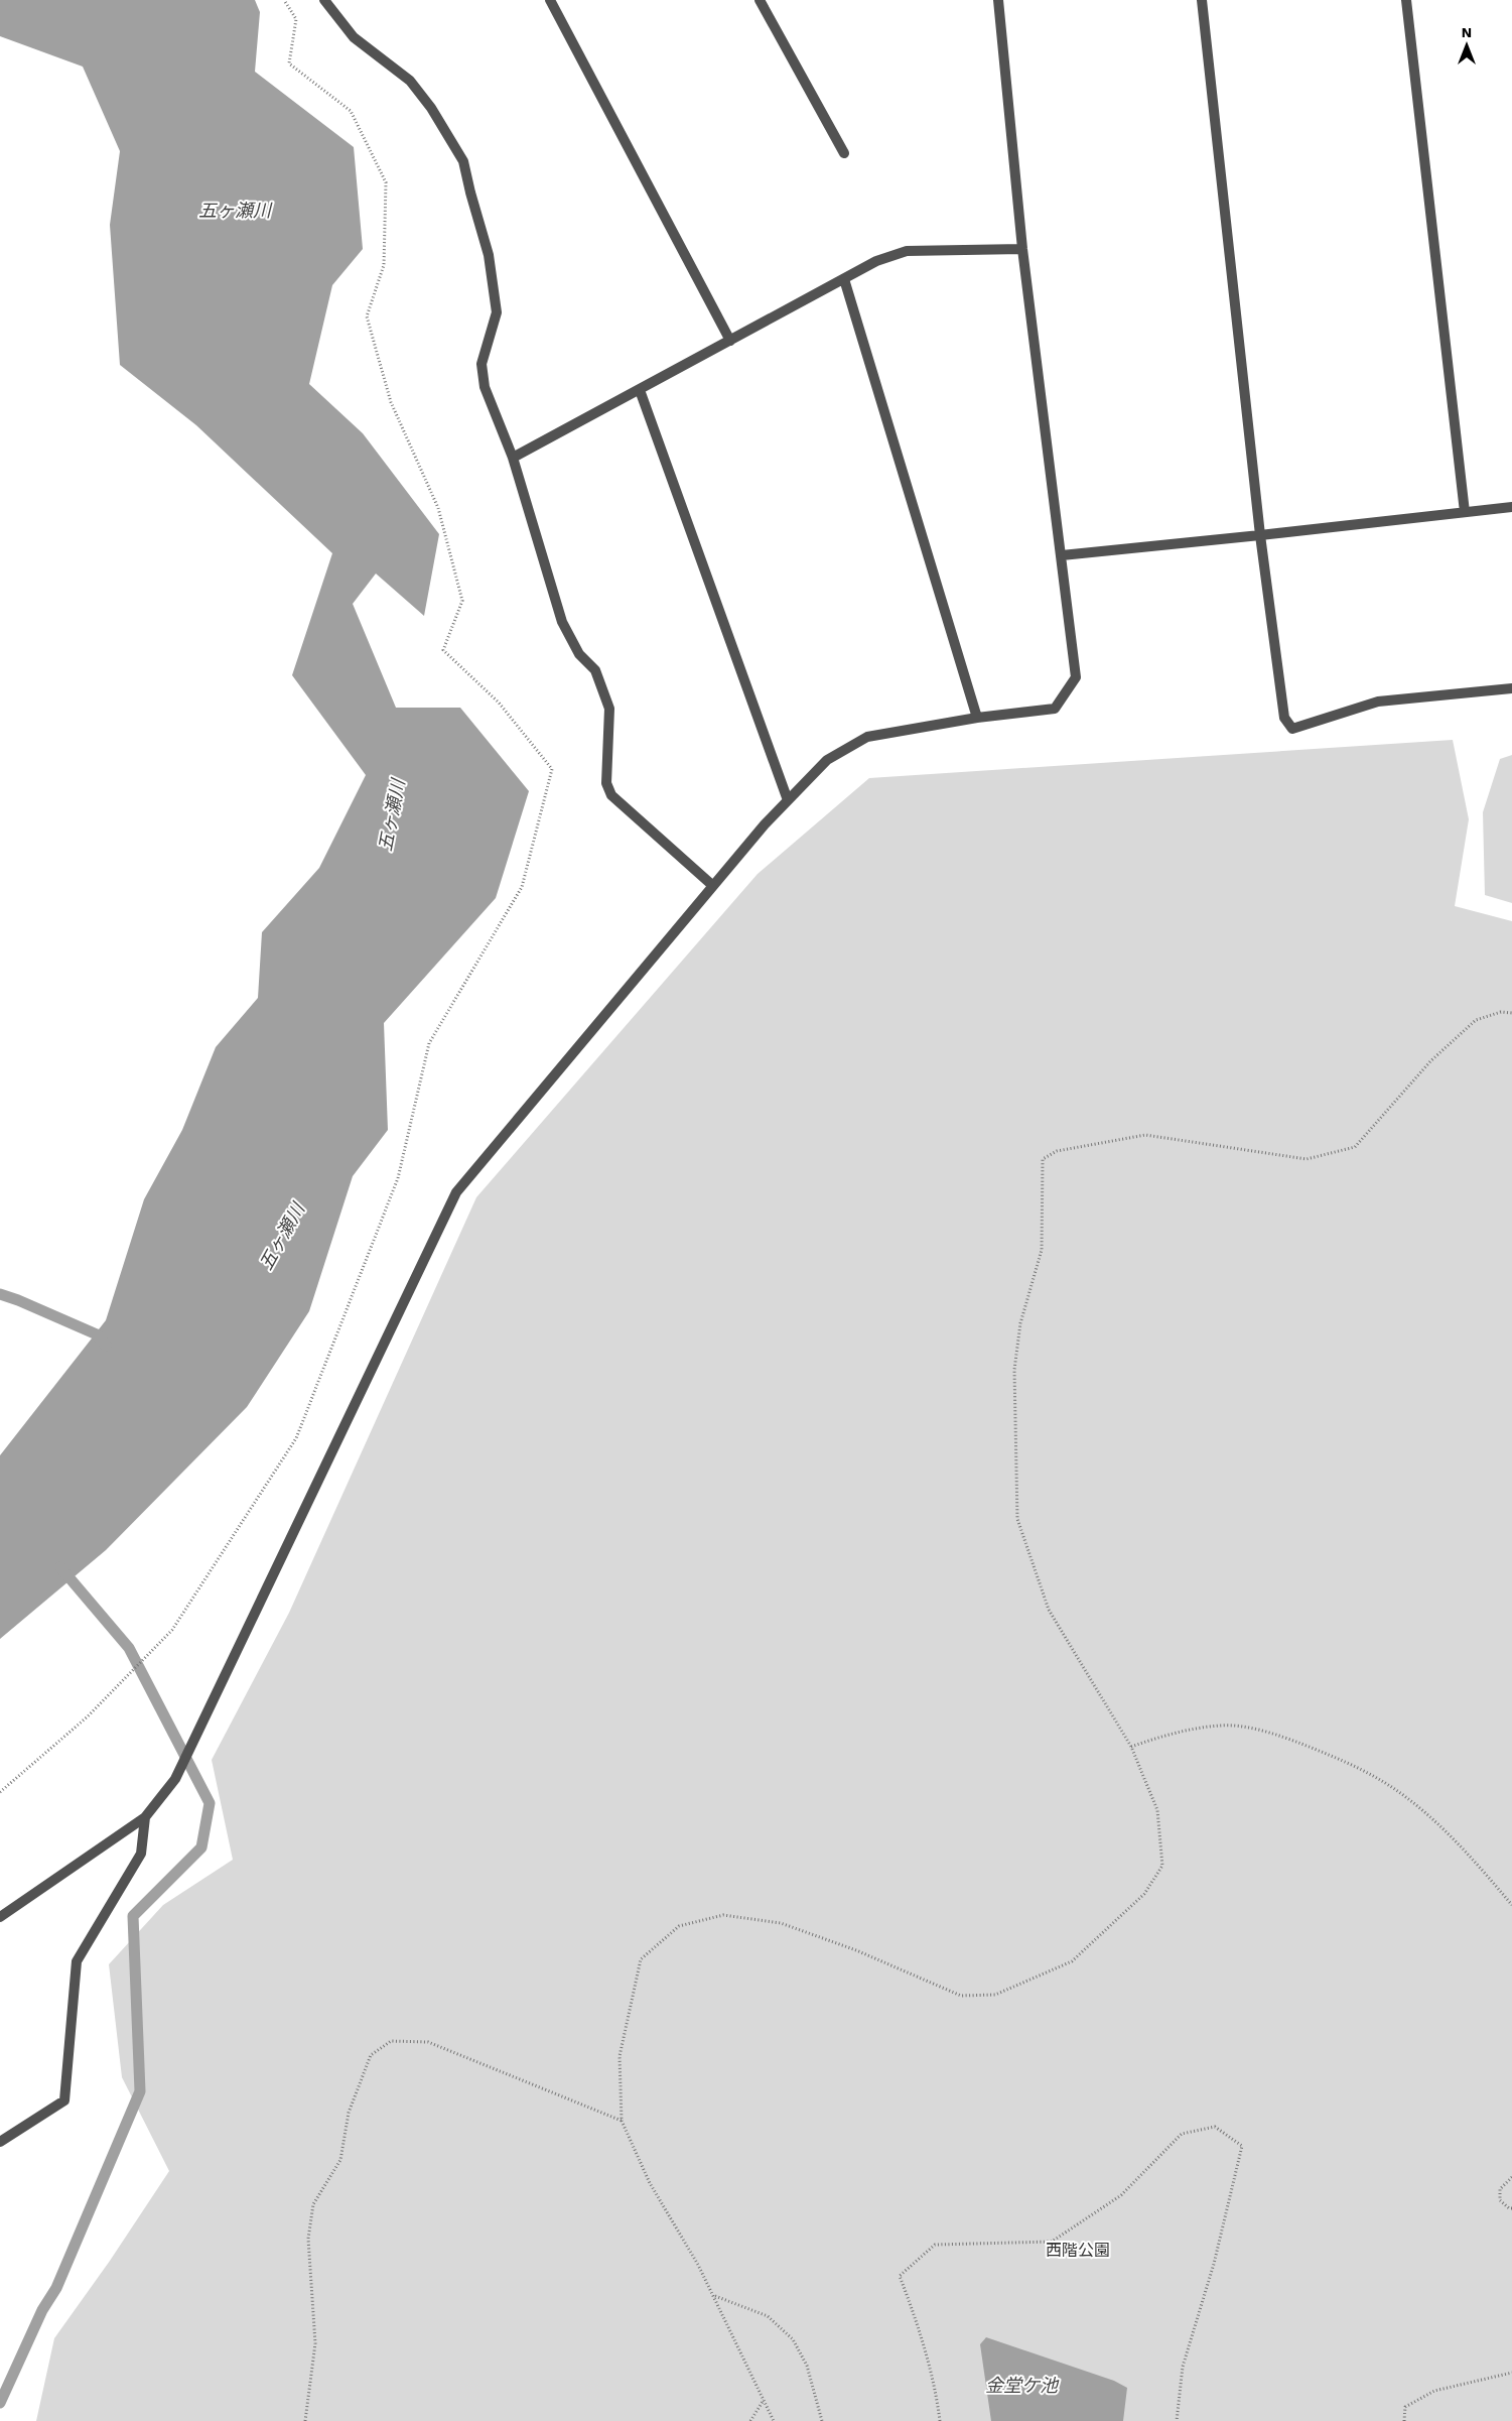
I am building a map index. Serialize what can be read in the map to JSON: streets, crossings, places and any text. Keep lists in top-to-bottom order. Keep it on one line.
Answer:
{"water":["五ヶ瀬川","金堂ケ池"],"parks":["西階公園"],"north":"top"}
